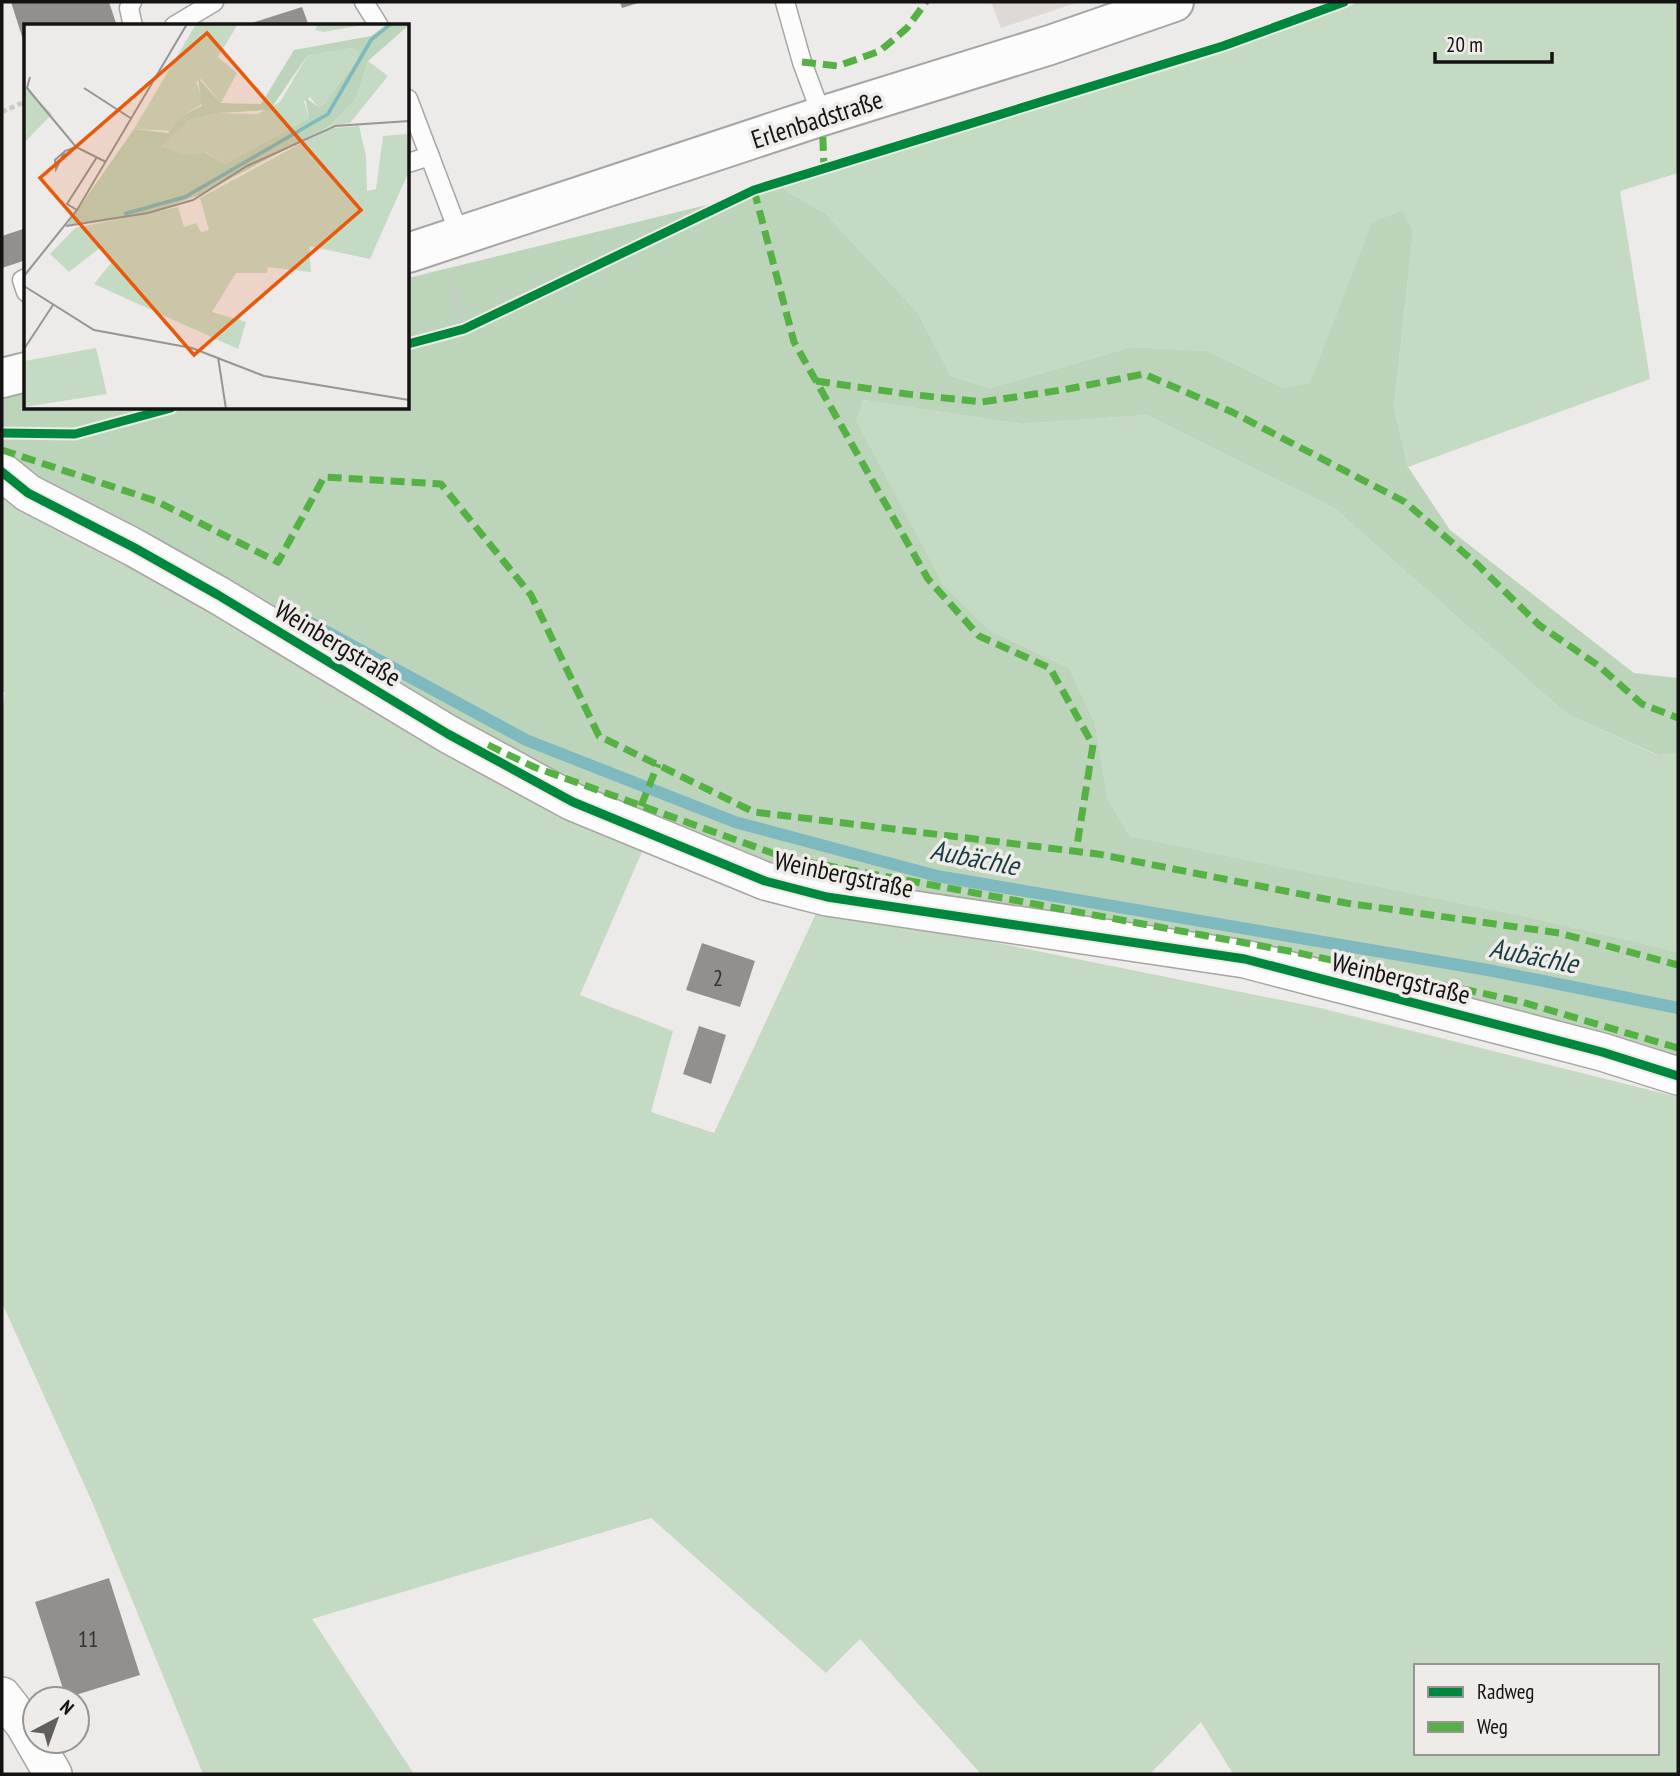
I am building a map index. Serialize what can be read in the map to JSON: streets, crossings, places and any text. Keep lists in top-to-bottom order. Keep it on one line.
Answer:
{"streets":{"main road":["Erlenbadstraße"],"street":["Weinbergstraße"]},"water":["Aubächle"],"house_numbers":["2","11"],"legend":["Radweg","Weg"],"scale_bar":"20 m","north":"top right"}
